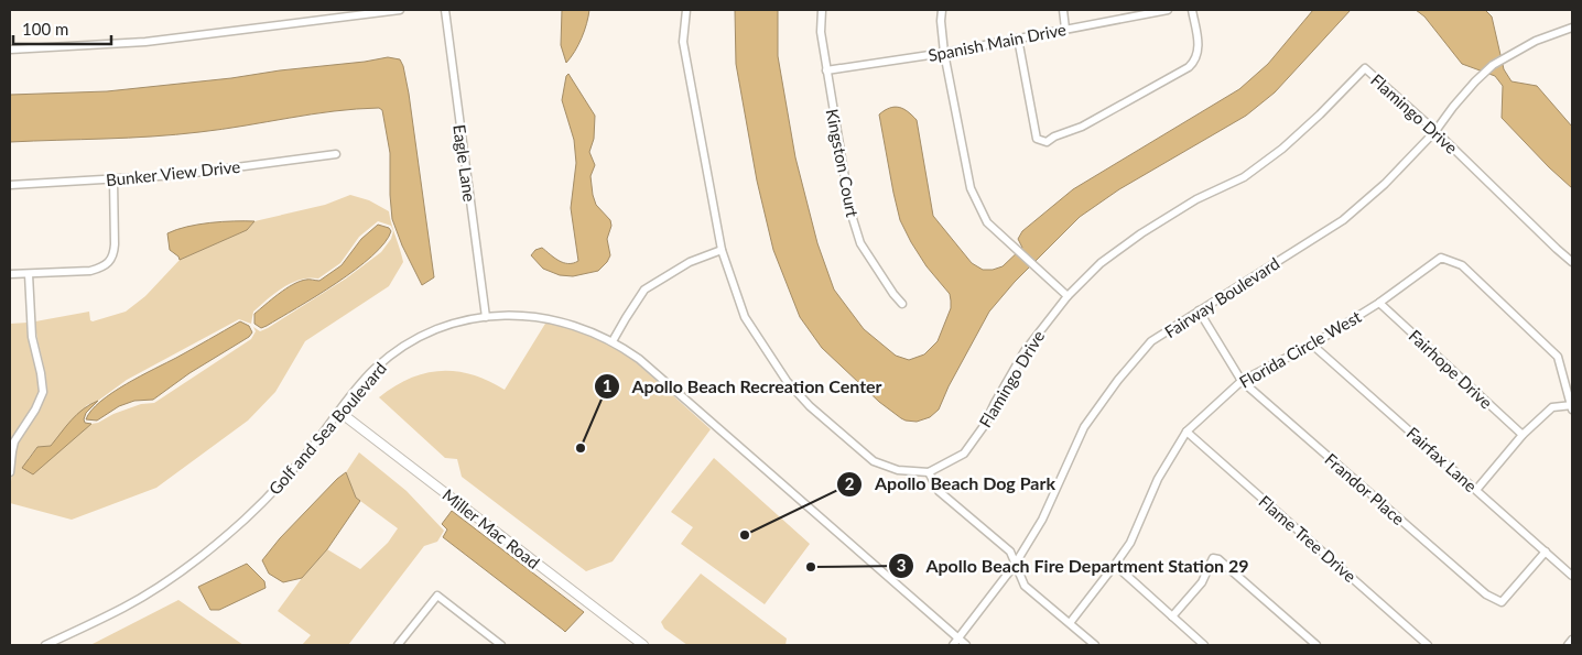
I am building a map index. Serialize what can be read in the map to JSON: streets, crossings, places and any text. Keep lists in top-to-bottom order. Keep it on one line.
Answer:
{"streets":{"street":["Spanish Main Drive","Flamingo Drive","Eagle Lane","Kingston Court","Bunker View Drive","Fairway Boulevard","Florida Circle West","Fairhope Drive","Golf and Sea Boulevard","Fairfax Lane","Frandor Place","Miller Mac Road","Flame Tree Drive"]},"crossings":[["Spanish Main Drive","Kingston Court"],["Flamingo Drive","Fairway Boulevard"],["Eagle Lane","Golf and Sea Boulevard"],["Fairway Boulevard","Golf and Sea Boulevard"],["Fairway Boulevard","Frandor Place"],["Florida Circle West","Fairhope Drive"],["Florida Circle West","Fairfax Lane"],["Florida Circle West","Frandor Place"],["Florida Circle West","Flame Tree Drive"],["Golf and Sea Boulevard","Miller Mac Road"],["Fairfax Lane","Frandor Place"]],"places":["Apollo Beach Recreation Center","Apollo Beach Dog Park","Apollo Beach Fire Department Station 29"],"scale_bar":"100 m"}
